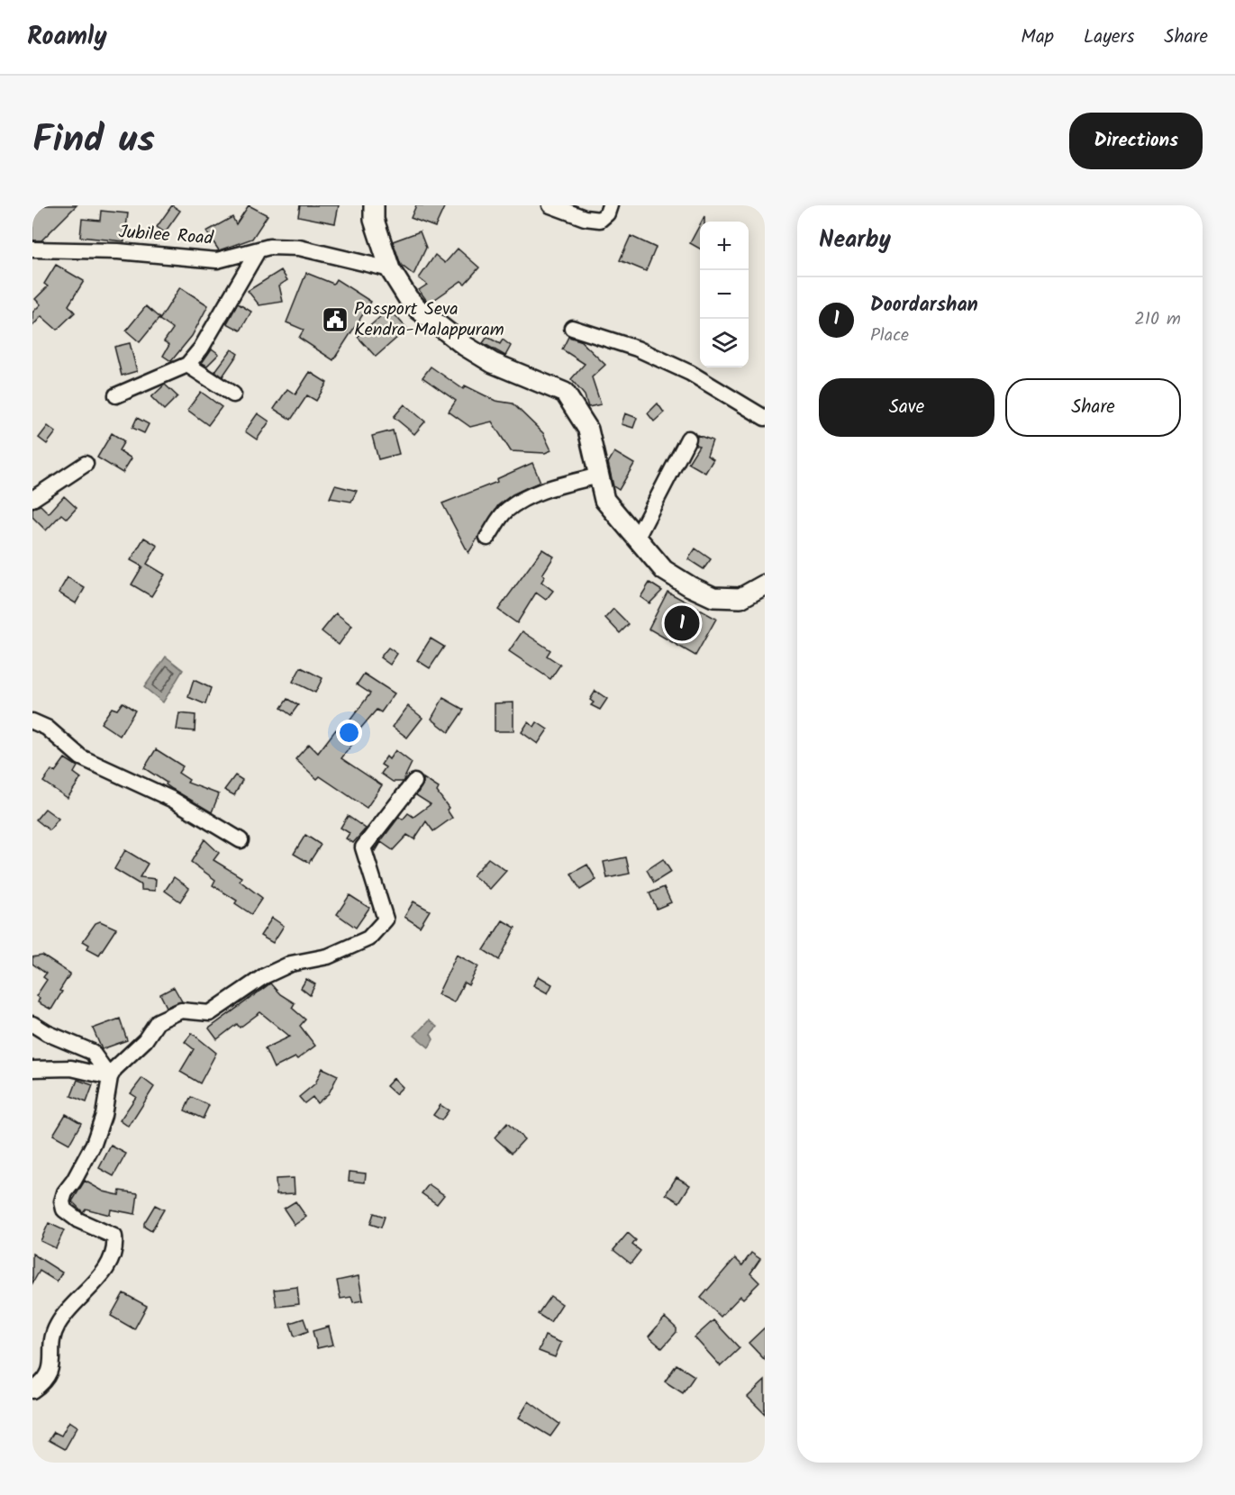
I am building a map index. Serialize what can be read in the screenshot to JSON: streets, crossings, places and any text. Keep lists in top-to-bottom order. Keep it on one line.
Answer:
{"streets":{"street":["Jubilee Road"]},"places":{"public building":["Passport Seva Kendra-Malappuram"]},"page":{"header":"Roamly","nav":["Map","Layers","Share"],"title":"Find us","buttons":["Directions",["Save","Share"]],"heading":"Nearby","map_buttons":["+","−"],"list":[{"mark":"1","name":"Doordarshan","note":"Place","value":"210 m"}],"pins":"1"}}
